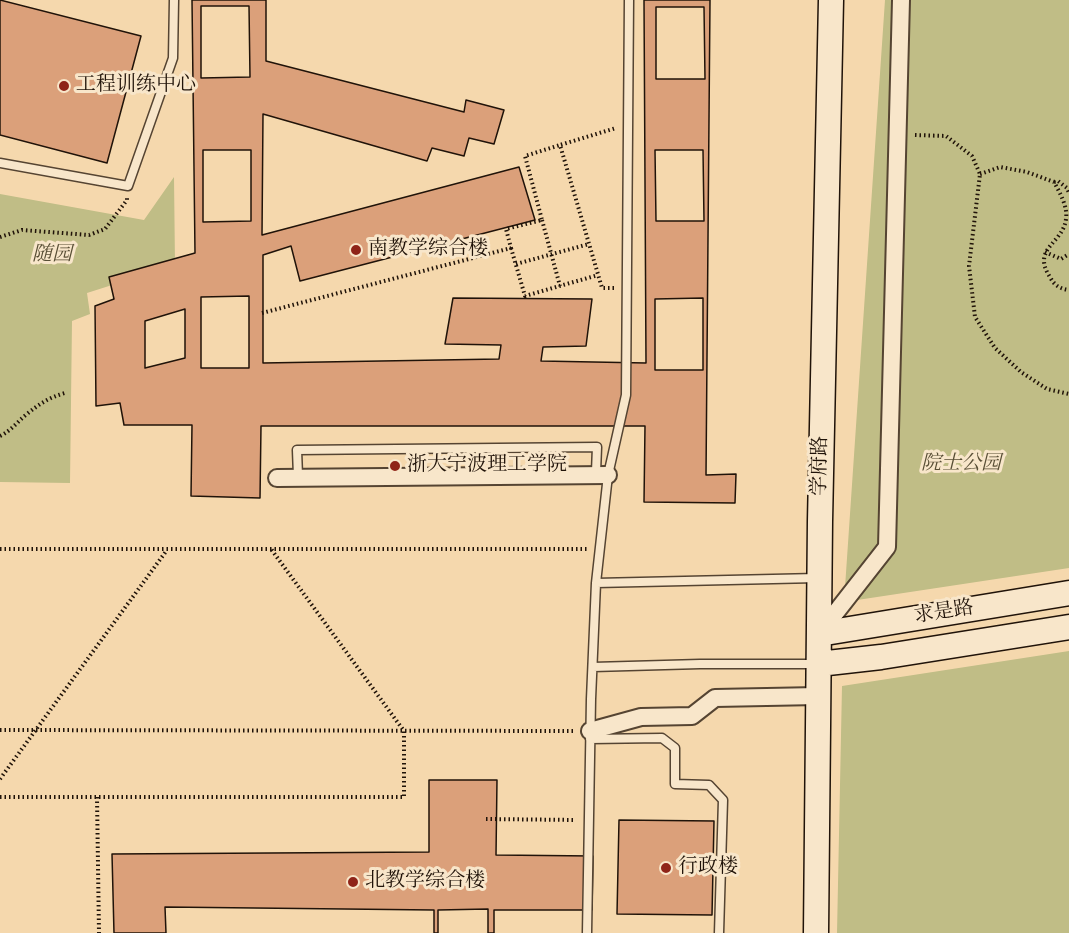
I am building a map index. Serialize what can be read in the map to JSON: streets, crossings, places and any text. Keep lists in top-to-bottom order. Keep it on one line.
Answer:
{"streets":{"street":["学府路","求是路"]},"crossings":[["学府路","求是路"]],"parks":["随园","院士公园"],"places":["工程训练中心","南教学综合楼","浙大宁波理工学院","行政楼","北教学综合楼"]}
